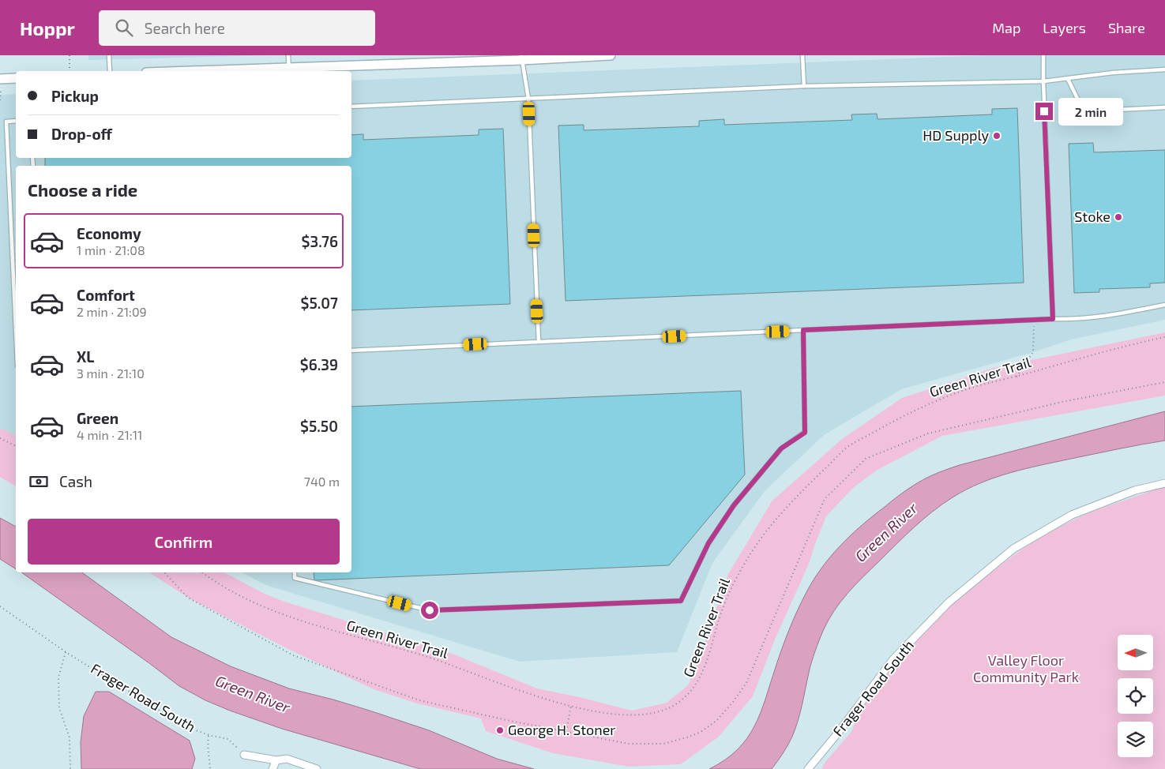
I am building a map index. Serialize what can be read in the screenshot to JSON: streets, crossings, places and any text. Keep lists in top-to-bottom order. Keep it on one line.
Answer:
{"streets":{"street":["Frager Road South"],"path":["Green River Trail"]},"water":["Green River"],"parks":["Valley Floor Community Park"],"places":["HD Supply","Stoke","George H. Stoner"],"north":"left","page":{"header":"Hoppr","search":"Search here","nav":["Map","Layers","Share"],"banner":["Pickup","Drop-off"],"bubble":"2 min","heading":"Choose a ride","list":[{"name":"Economy","note":"1 min · 21:08","value":"$3.76"},{"name":"Comfort","note":"2 min · 21:09","value":"$5.07"},{"name":"XL","note":"3 min · 21:10","value":"$6.39"},{"name":"Green","note":"4 min · 21:11","value":"$5.50"}],"pay":["Cash","740 m"],"buttons":"Confirm"}}
